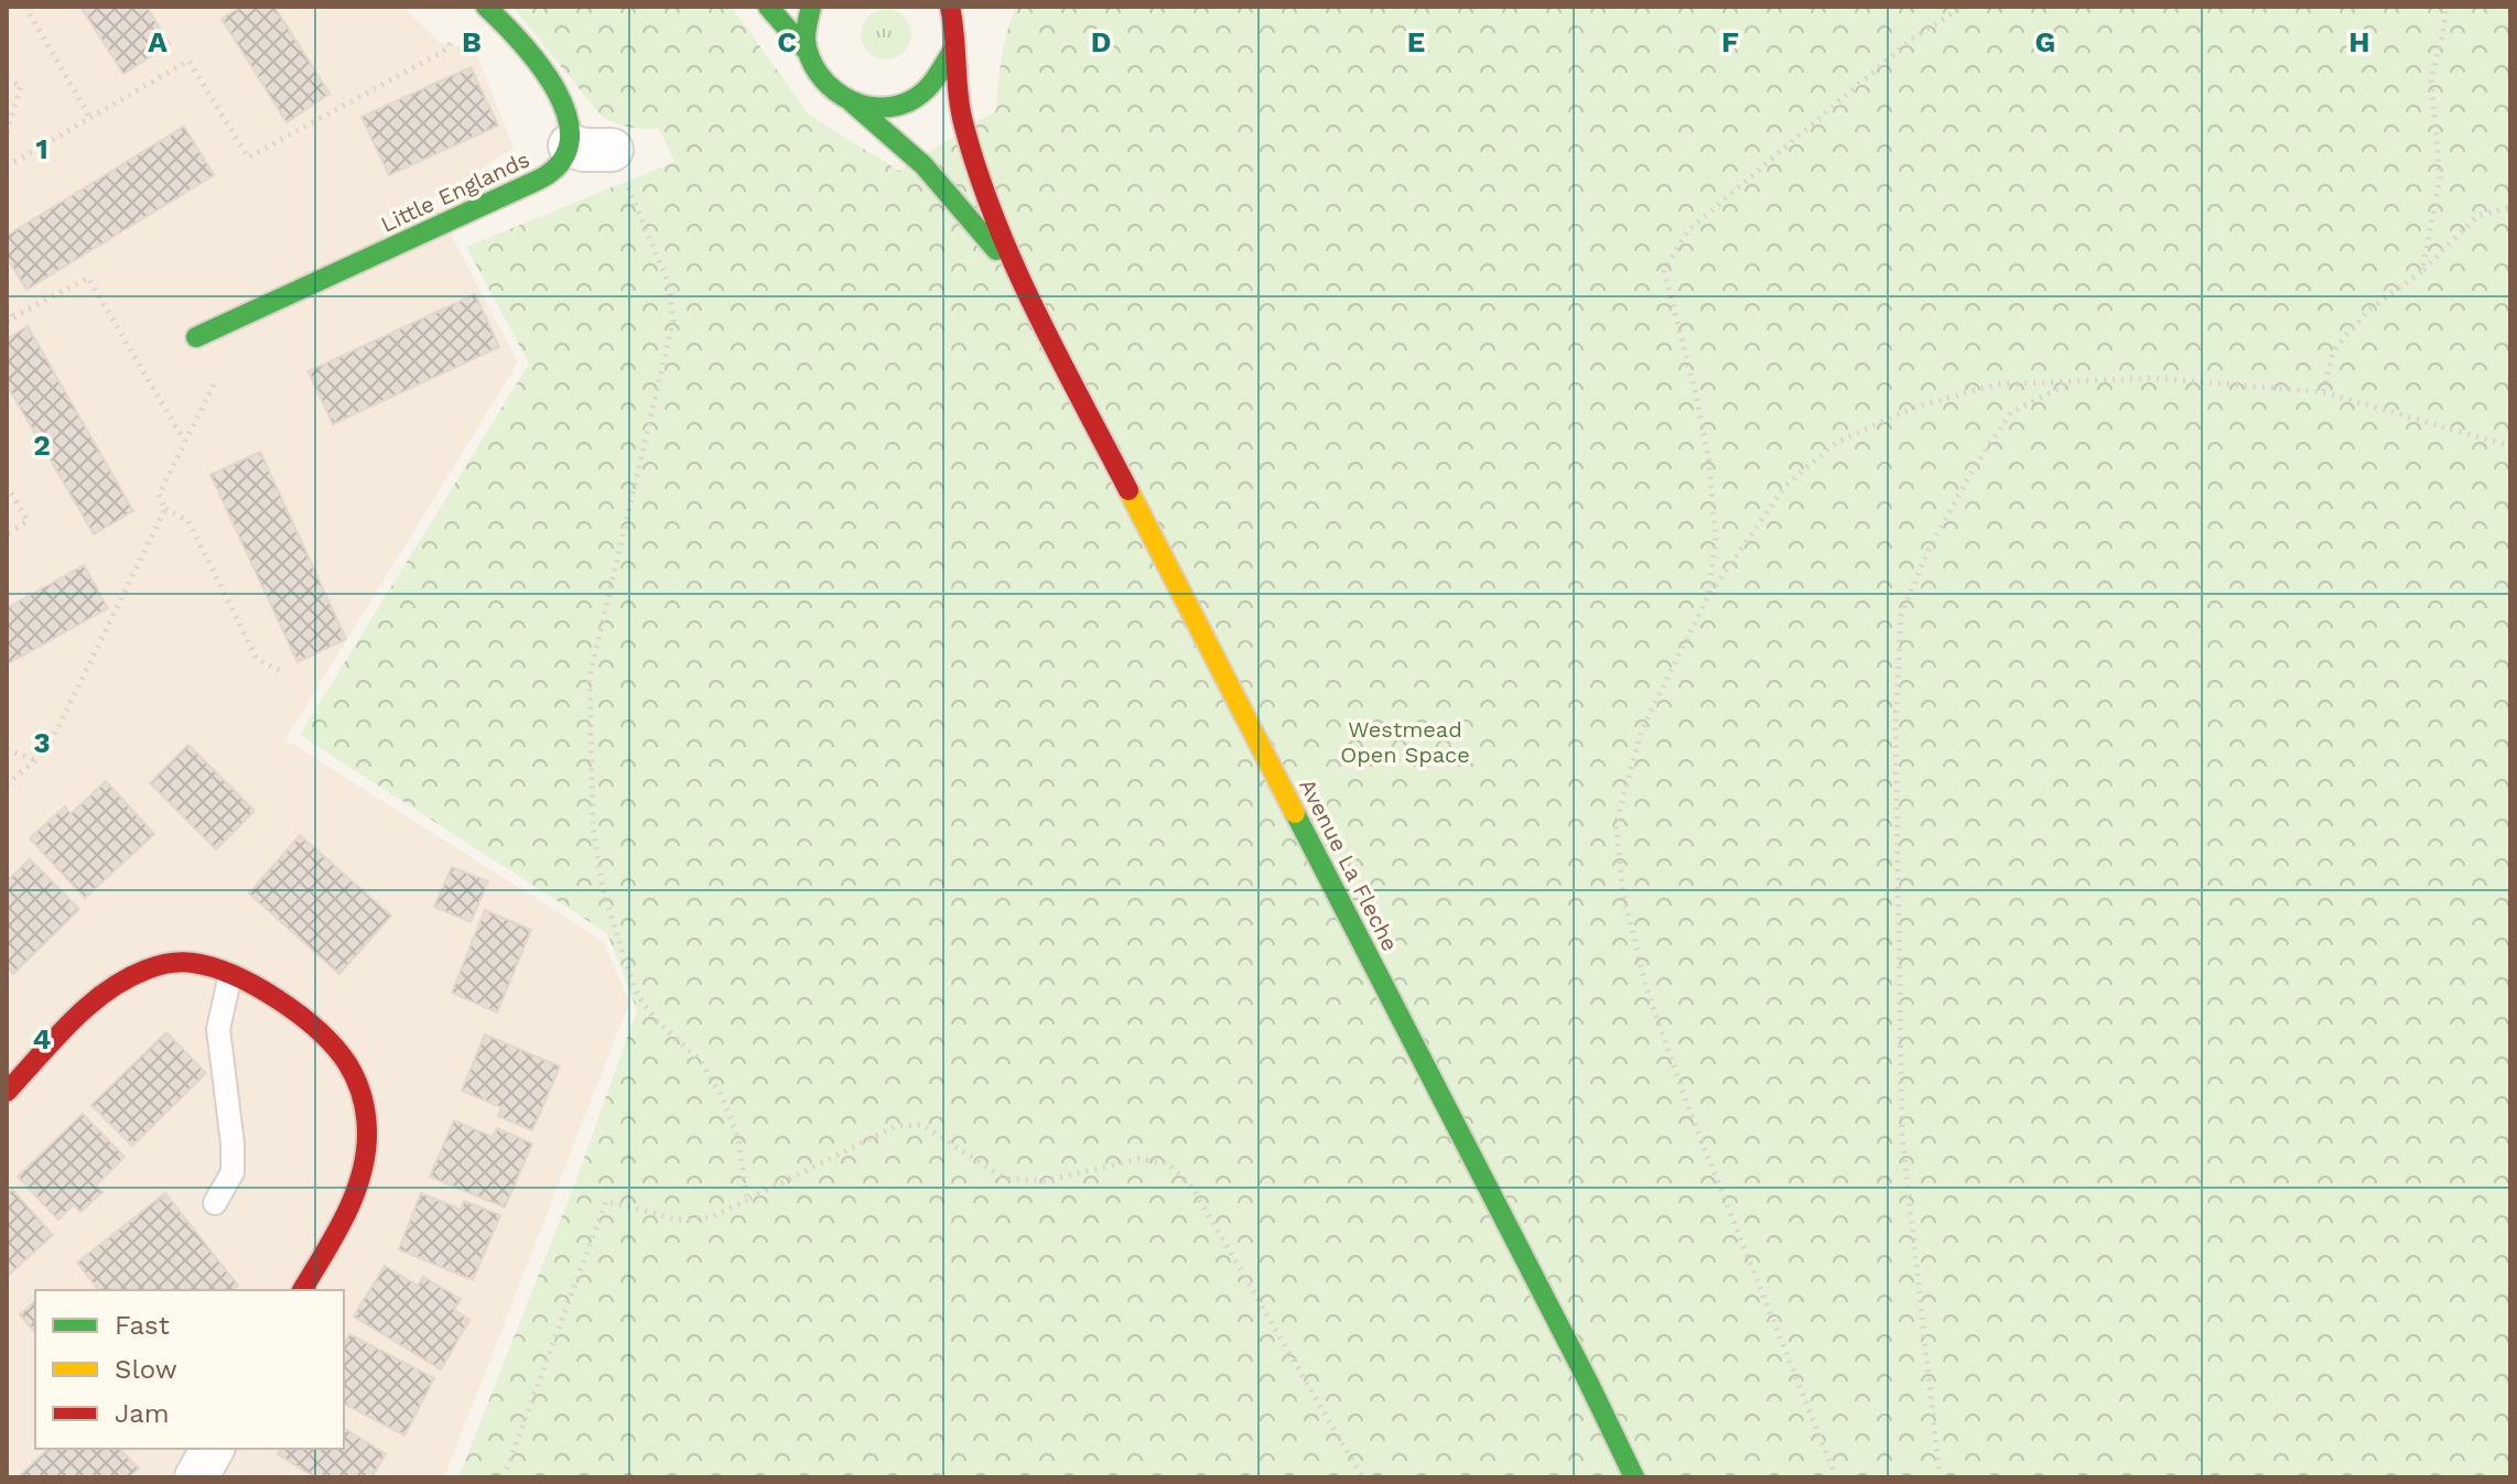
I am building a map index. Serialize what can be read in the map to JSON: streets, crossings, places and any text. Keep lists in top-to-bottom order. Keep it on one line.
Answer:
{"streets":{"main road":["Little Englands","Avenue La Fleche"]},"parks":["Westmead Open Space"],"legend":["Fast","Slow","Jam"],"grid":{"columns":["A","B","C","D","E","F","G","H"],"rows":["1","2","3","4"]}}
